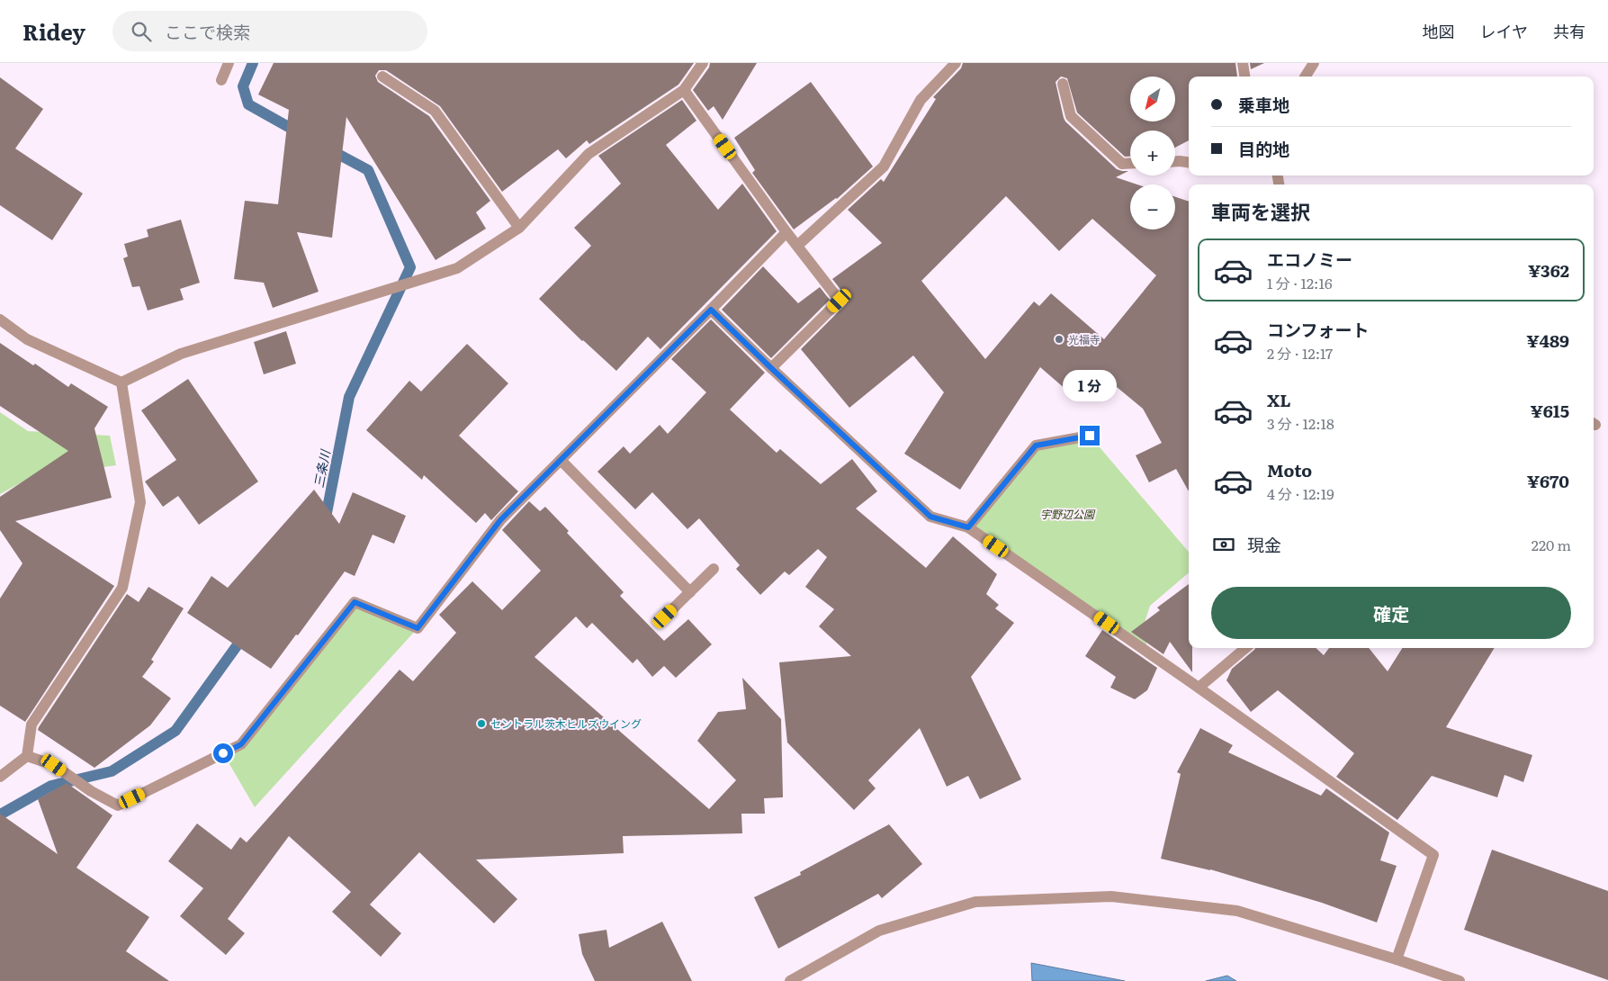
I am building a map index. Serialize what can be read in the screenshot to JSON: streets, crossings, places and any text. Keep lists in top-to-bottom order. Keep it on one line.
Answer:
{"water":["三条川"],"parks":["宇野辺公園"],"places":["光福寺","セントラル茨木ヒルズウイング"],"north":"bottom left","page":{"header":"Ridey","search":"ここで検索","nav":["地図","レイヤ","共有"],"map_buttons":["+","−"],"banner":["乗車地","目的地"],"heading":"車両を選択","list":[{"name":"エコノミー","note":"1 分 · 12:16","value":"¥362"},{"name":"コンフォート","note":"2 分 · 12:17","value":"¥489"},{"name":"XL","note":"3 分 · 12:18","value":"¥615"},{"name":"Moto","note":"4 分 · 12:19","value":"¥670"}],"bubble":"1 分","pay":["現金","220 m"],"buttons":"確定"}}
